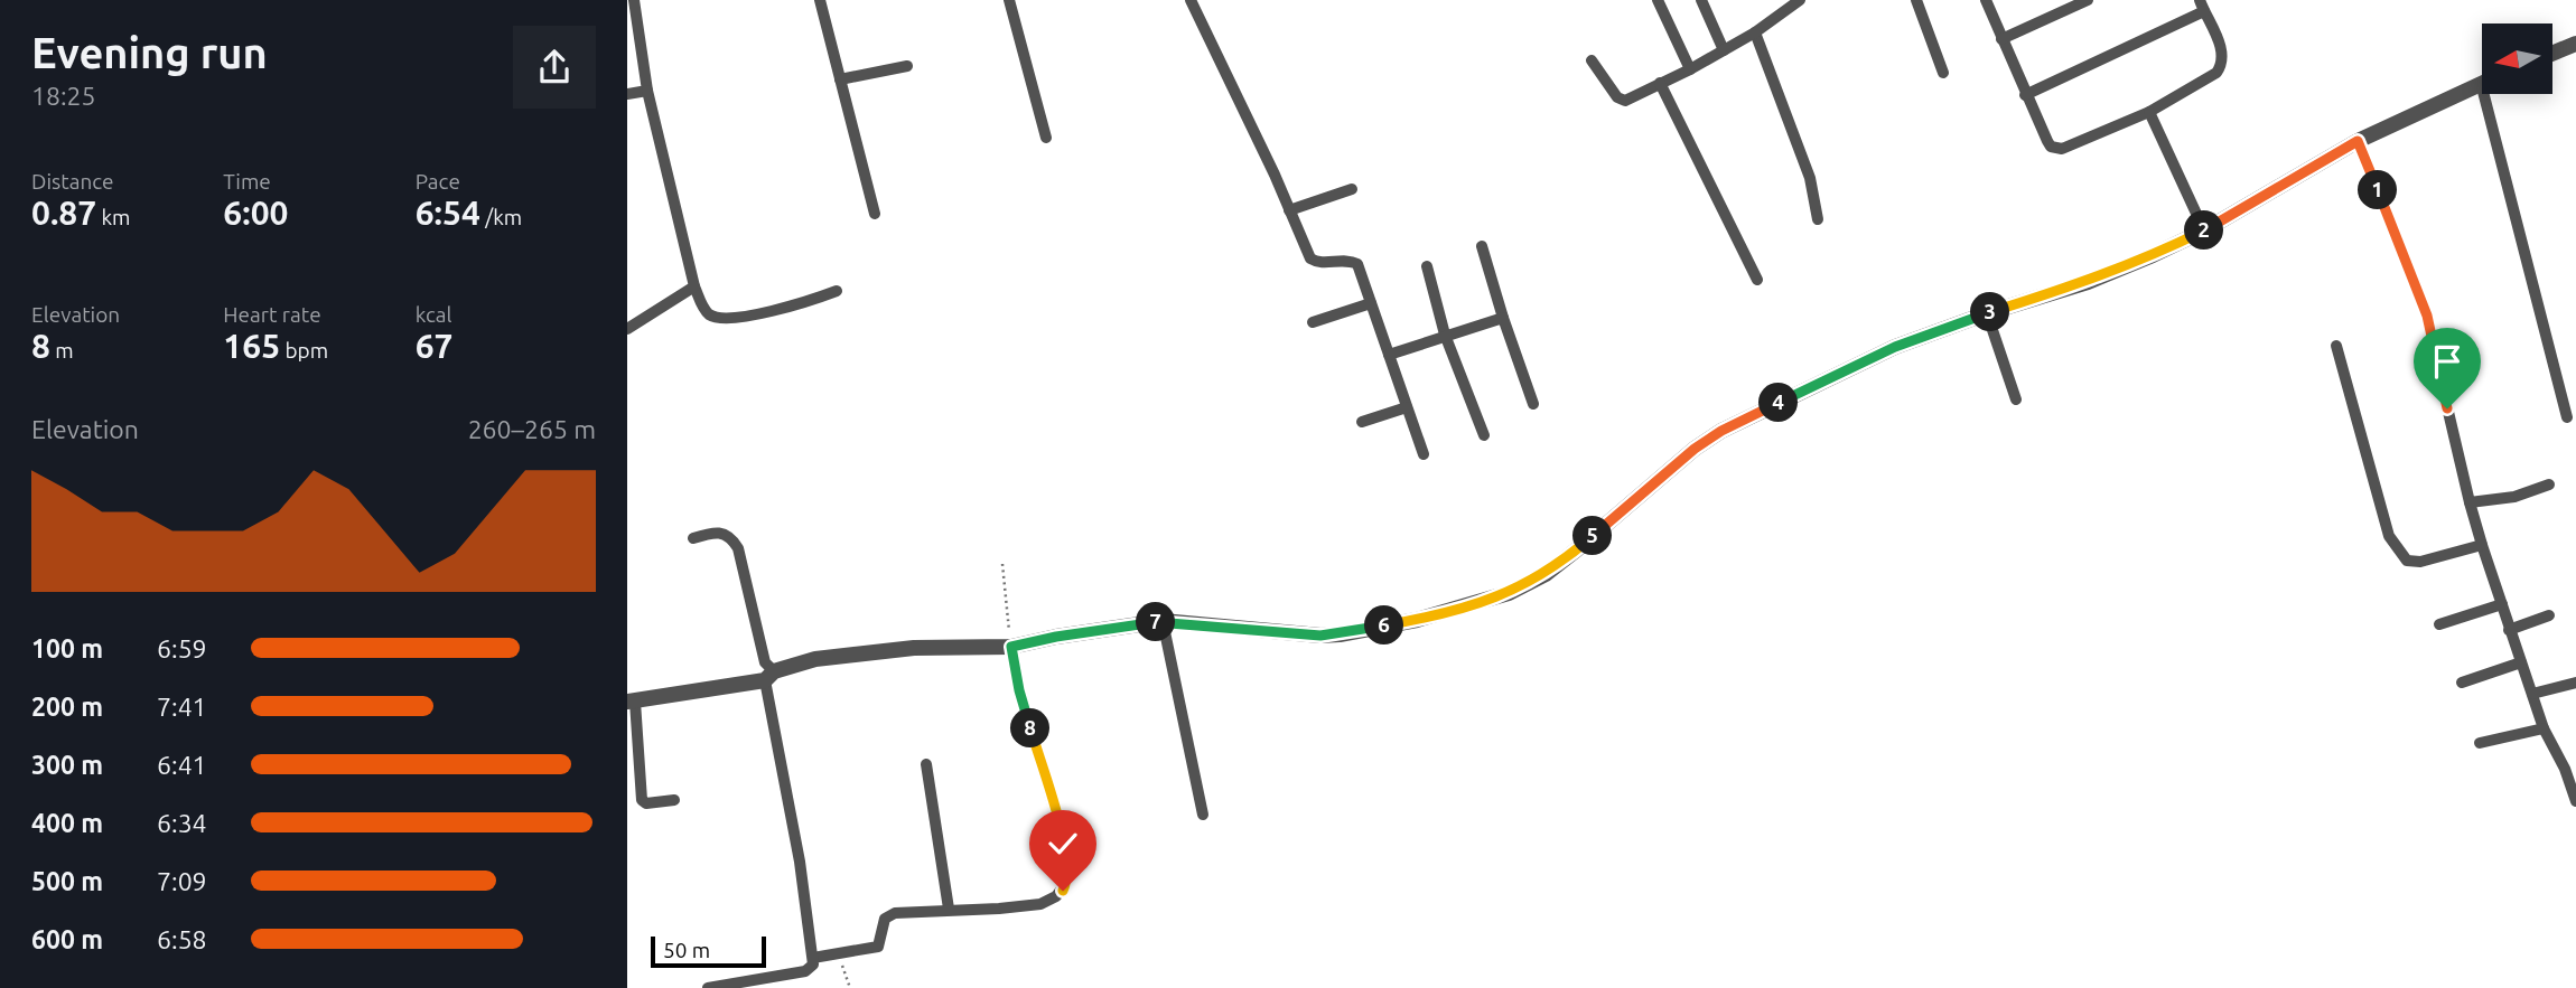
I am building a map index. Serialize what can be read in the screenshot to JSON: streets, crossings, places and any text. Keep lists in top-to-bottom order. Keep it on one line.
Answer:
{"scale_bar":"50 m","north":"left","page":{"heading":["Evening run","18:25"],"stats":[["Distance","0.87 km"],["Time","6:00"],["Pace","6:54 /km"],["Elevation","8 m"],["Heart rate","165 bpm"],["kcal","67"]],"pins":["1","2","3","4","5","7","6","8"],"chart":["Elevation","260–265 m"],"list":[{"name":"100 m","note":"6:59"},{"name":"200 m","note":"7:41"},{"name":"300 m","note":"6:41"},{"name":"400 m","note":"6:34"},{"name":"500 m","note":"7:09"},{"name":"600 m","note":"6:58"}],"scale":"50 m"}}
